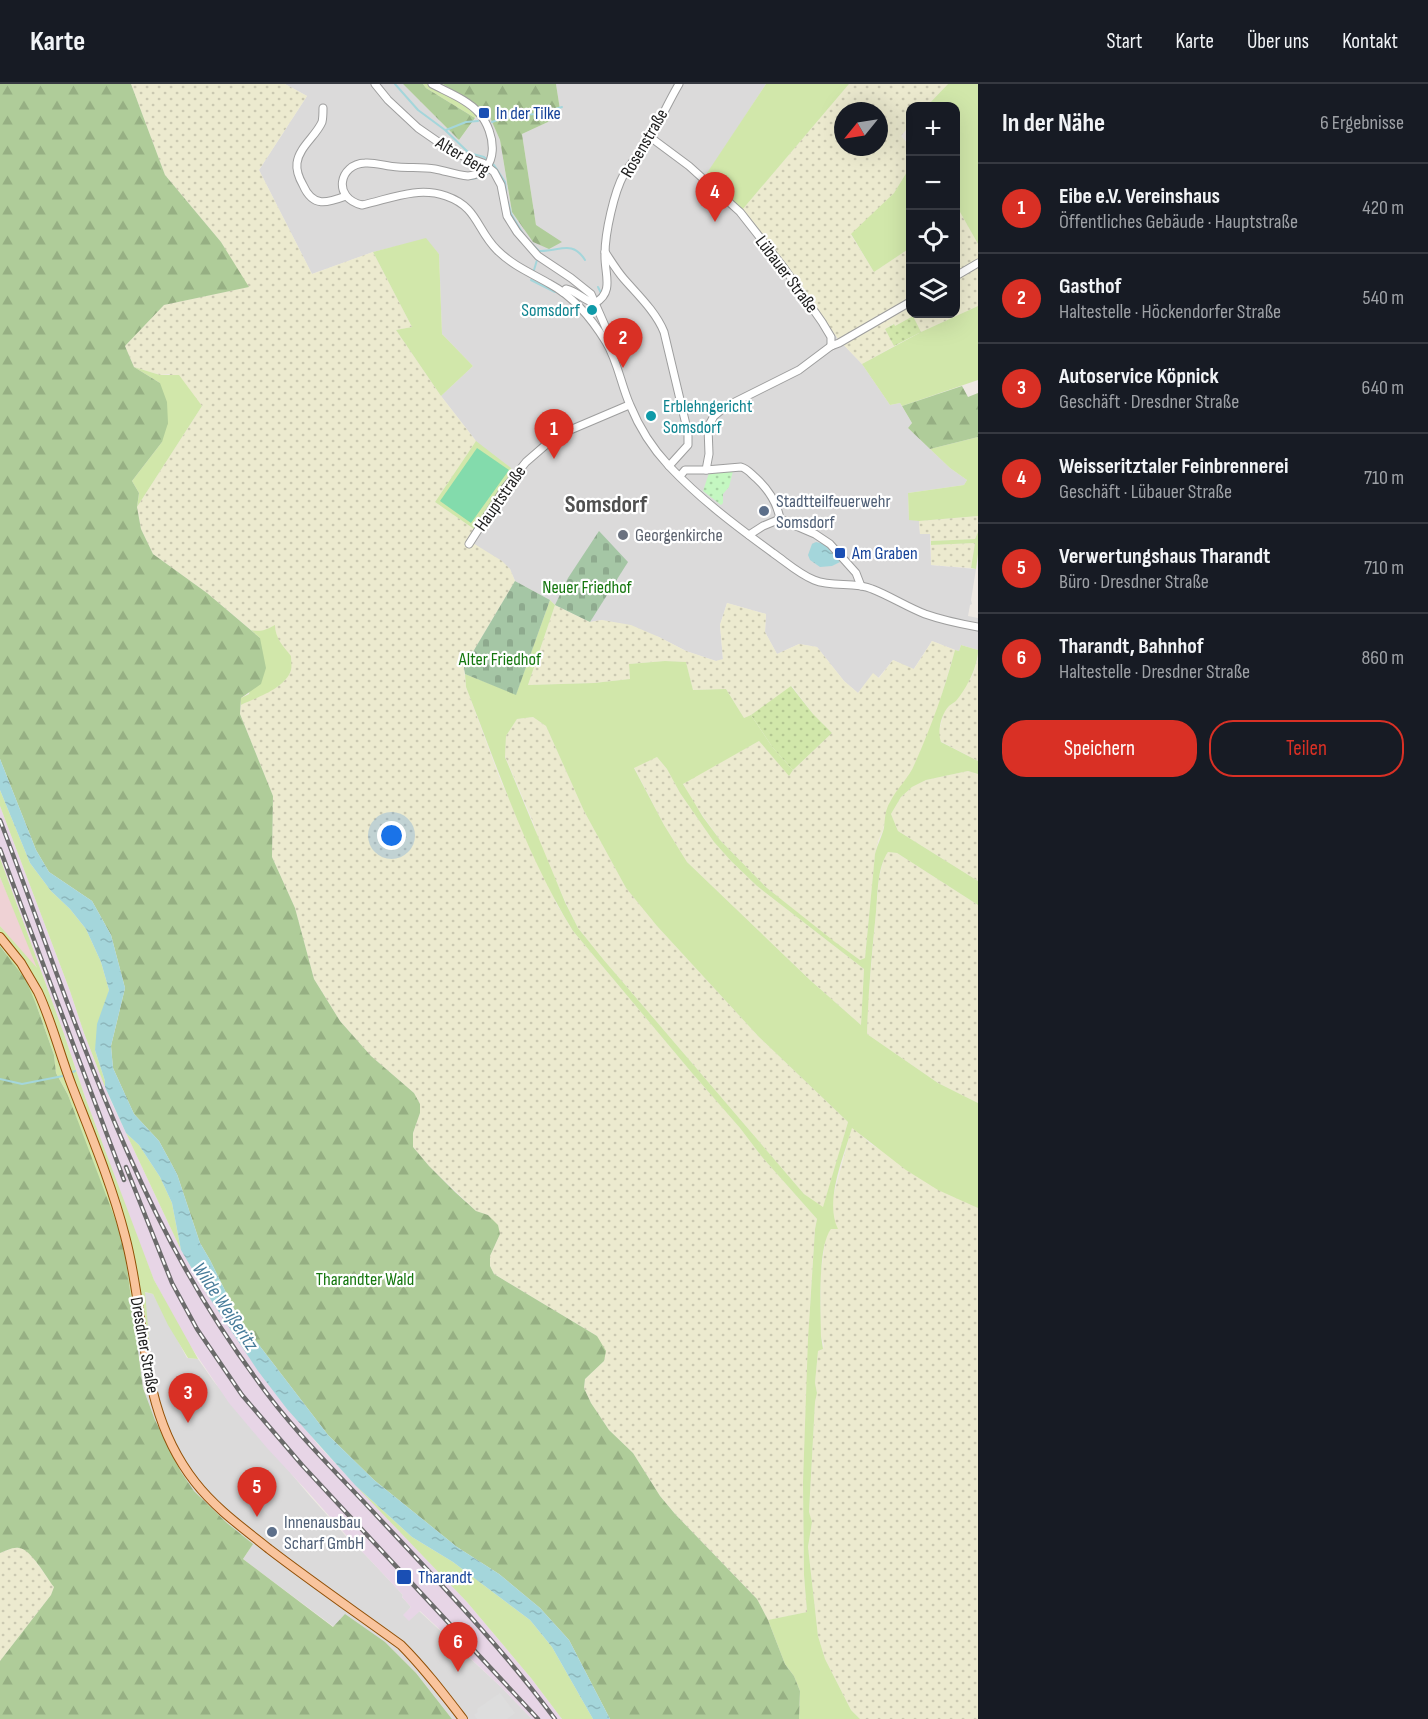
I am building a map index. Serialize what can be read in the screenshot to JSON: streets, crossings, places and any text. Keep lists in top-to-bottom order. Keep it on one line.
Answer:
{"streets":{"main road":["Dresdner Straße"],"street":["Rosenstraße","Alter Berg","Lübauer Straße","Hauptstraße"]},"crossings":[["Rosenstraße","Alter Berg"],["Rosenstraße","Lübauer Straße"]],"districts":["Somsdorf"],"water":["Wilde Weißeritz"],"parks":["Neuer Friedhof","Alter Friedhof","Tharandter Wald"],"places":{"transit":["In der Tilke","Am Graben","Tharandt"],"other":["Somsdorf","Erblehngericht Somsdorf","Stadtteilfeuerwehr Somsdorf","Georgenkirche","Innenausbau Scharf GmbH"]},"north":"bottom left","page":{"header":"Karte","nav":["Start","Karte","Über uns","Kontakt"],"heading":["In der Nähe","6 Ergebnisse"],"map_buttons":["+","−"],"list":[{"mark":"1","name":"Eibe e.V. Vereinshaus","note":"Öffentliches Gebäude · Hauptstraße","value":"420 m"},{"mark":"2","name":"Gasthof","note":"Haltestelle · Höckendorfer Straße","value":"540 m"},{"mark":"3","name":"Autoservice Köpnick","note":"Geschäft · Dresdner Straße","value":"640 m"},{"mark":"4","name":"Weisseritztaler Feinbrennerei","note":"Geschäft · Lübauer Straße","value":"710 m"},{"mark":"5","name":"Verwertungshaus Tharandt","note":"Büro · Dresdner Straße","value":"710 m"},{"mark":"6","name":"Tharandt, Bahnhof","note":"Haltestelle · Dresdner Straße","value":"860 m"}],"pins":["4","2","1","3","5","6"],"buttons":["Speichern","Teilen"]}}
